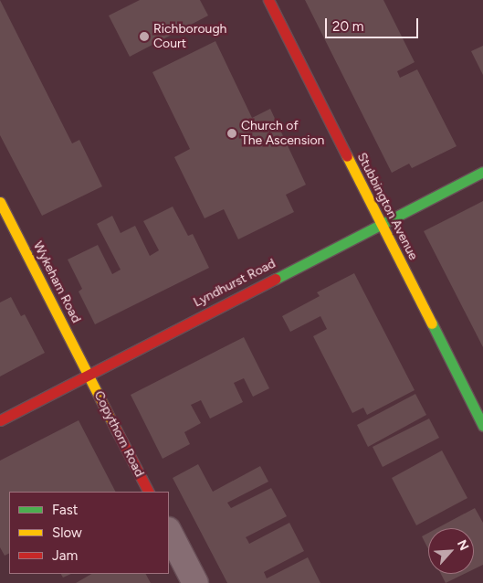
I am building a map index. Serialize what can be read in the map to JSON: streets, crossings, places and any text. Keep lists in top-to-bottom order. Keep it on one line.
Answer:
{"streets":{"street":["Stubbington Avenue","Wykeham Road","Lyndhurst Road","Copythorn Road"]},"crossings":[["Stubbington Avenue","Lyndhurst Road"],["Wykeham Road","Lyndhurst Road"],["Wykeham Road","Copythorn Road"],["Lyndhurst Road","Copythorn Road"]],"places":["Richborough Court","Church of The Ascension"],"legend":["Fast","Slow","Jam"],"scale_bar":"20 m","north":"top right"}
